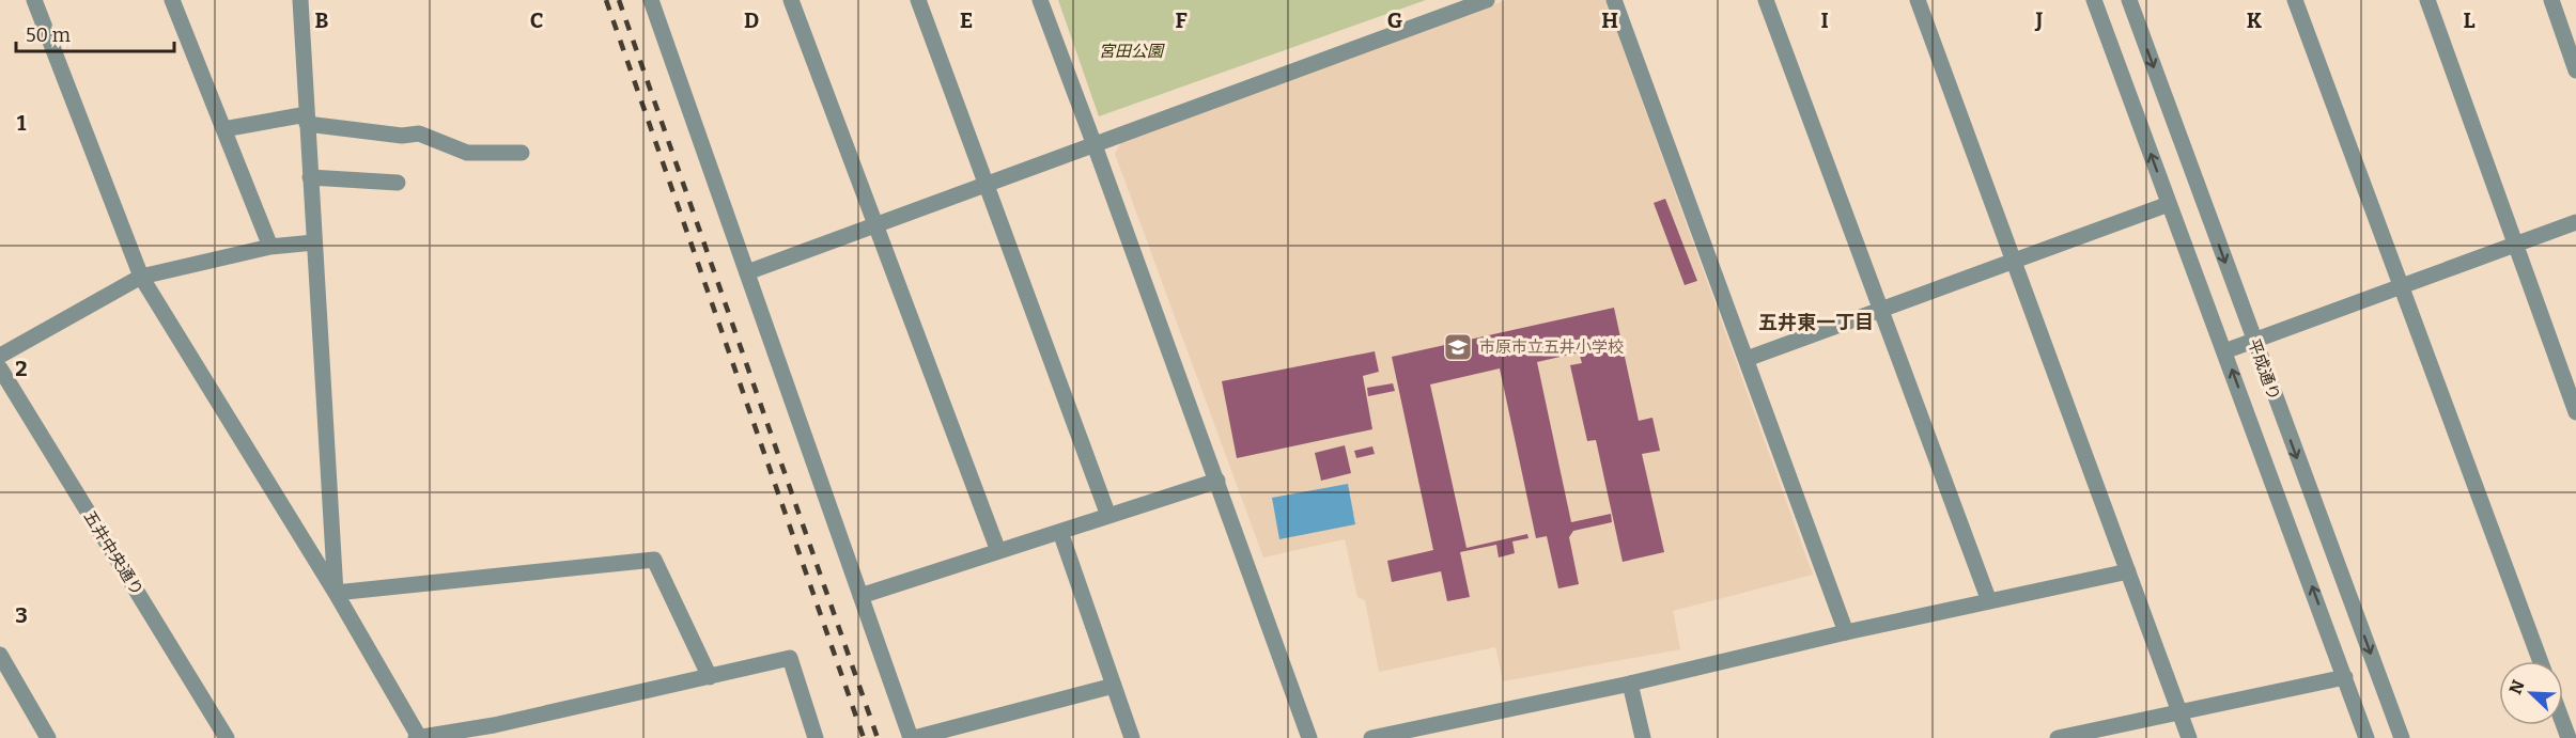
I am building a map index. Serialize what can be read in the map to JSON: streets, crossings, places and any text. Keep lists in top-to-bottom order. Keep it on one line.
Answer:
{"streets":{"street":["平成通り","五井中央通り"]},"districts":["五井東一丁目"],"parks":["宮田公園"],"places":{"school or university":["市原市立五井小学校"]},"scale_bar":"50 m","north":"top left","grid":{"columns":["B","C","D","E","F","G","H","I","J","K","L"],"rows":["1","2","3"]}}
